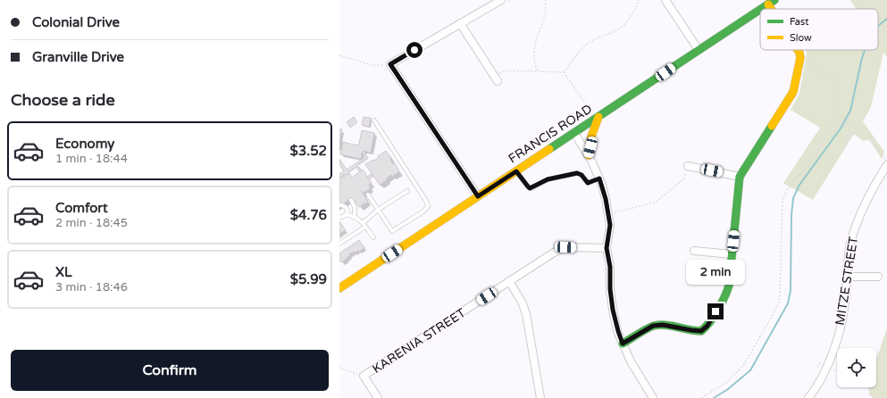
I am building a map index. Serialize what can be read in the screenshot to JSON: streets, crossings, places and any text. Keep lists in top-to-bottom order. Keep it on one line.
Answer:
{"streets":{"main road":["FRANCIS ROAD"],"street":["MITZE STREET","KARENIA STREET"]},"legend":["Fast","Slow"],"page":{"banner":["Colonial Drive","Granville Drive"],"heading":"Choose a ride","list":[{"name":"Economy","note":"1 min · 18:44","value":"$3.52"},{"name":"Comfort","note":"2 min · 18:45","value":"$4.76"},{"name":"XL","note":"3 min · 18:46","value":"$5.99"}],"bubble":"2 min","buttons":"Confirm"}}
